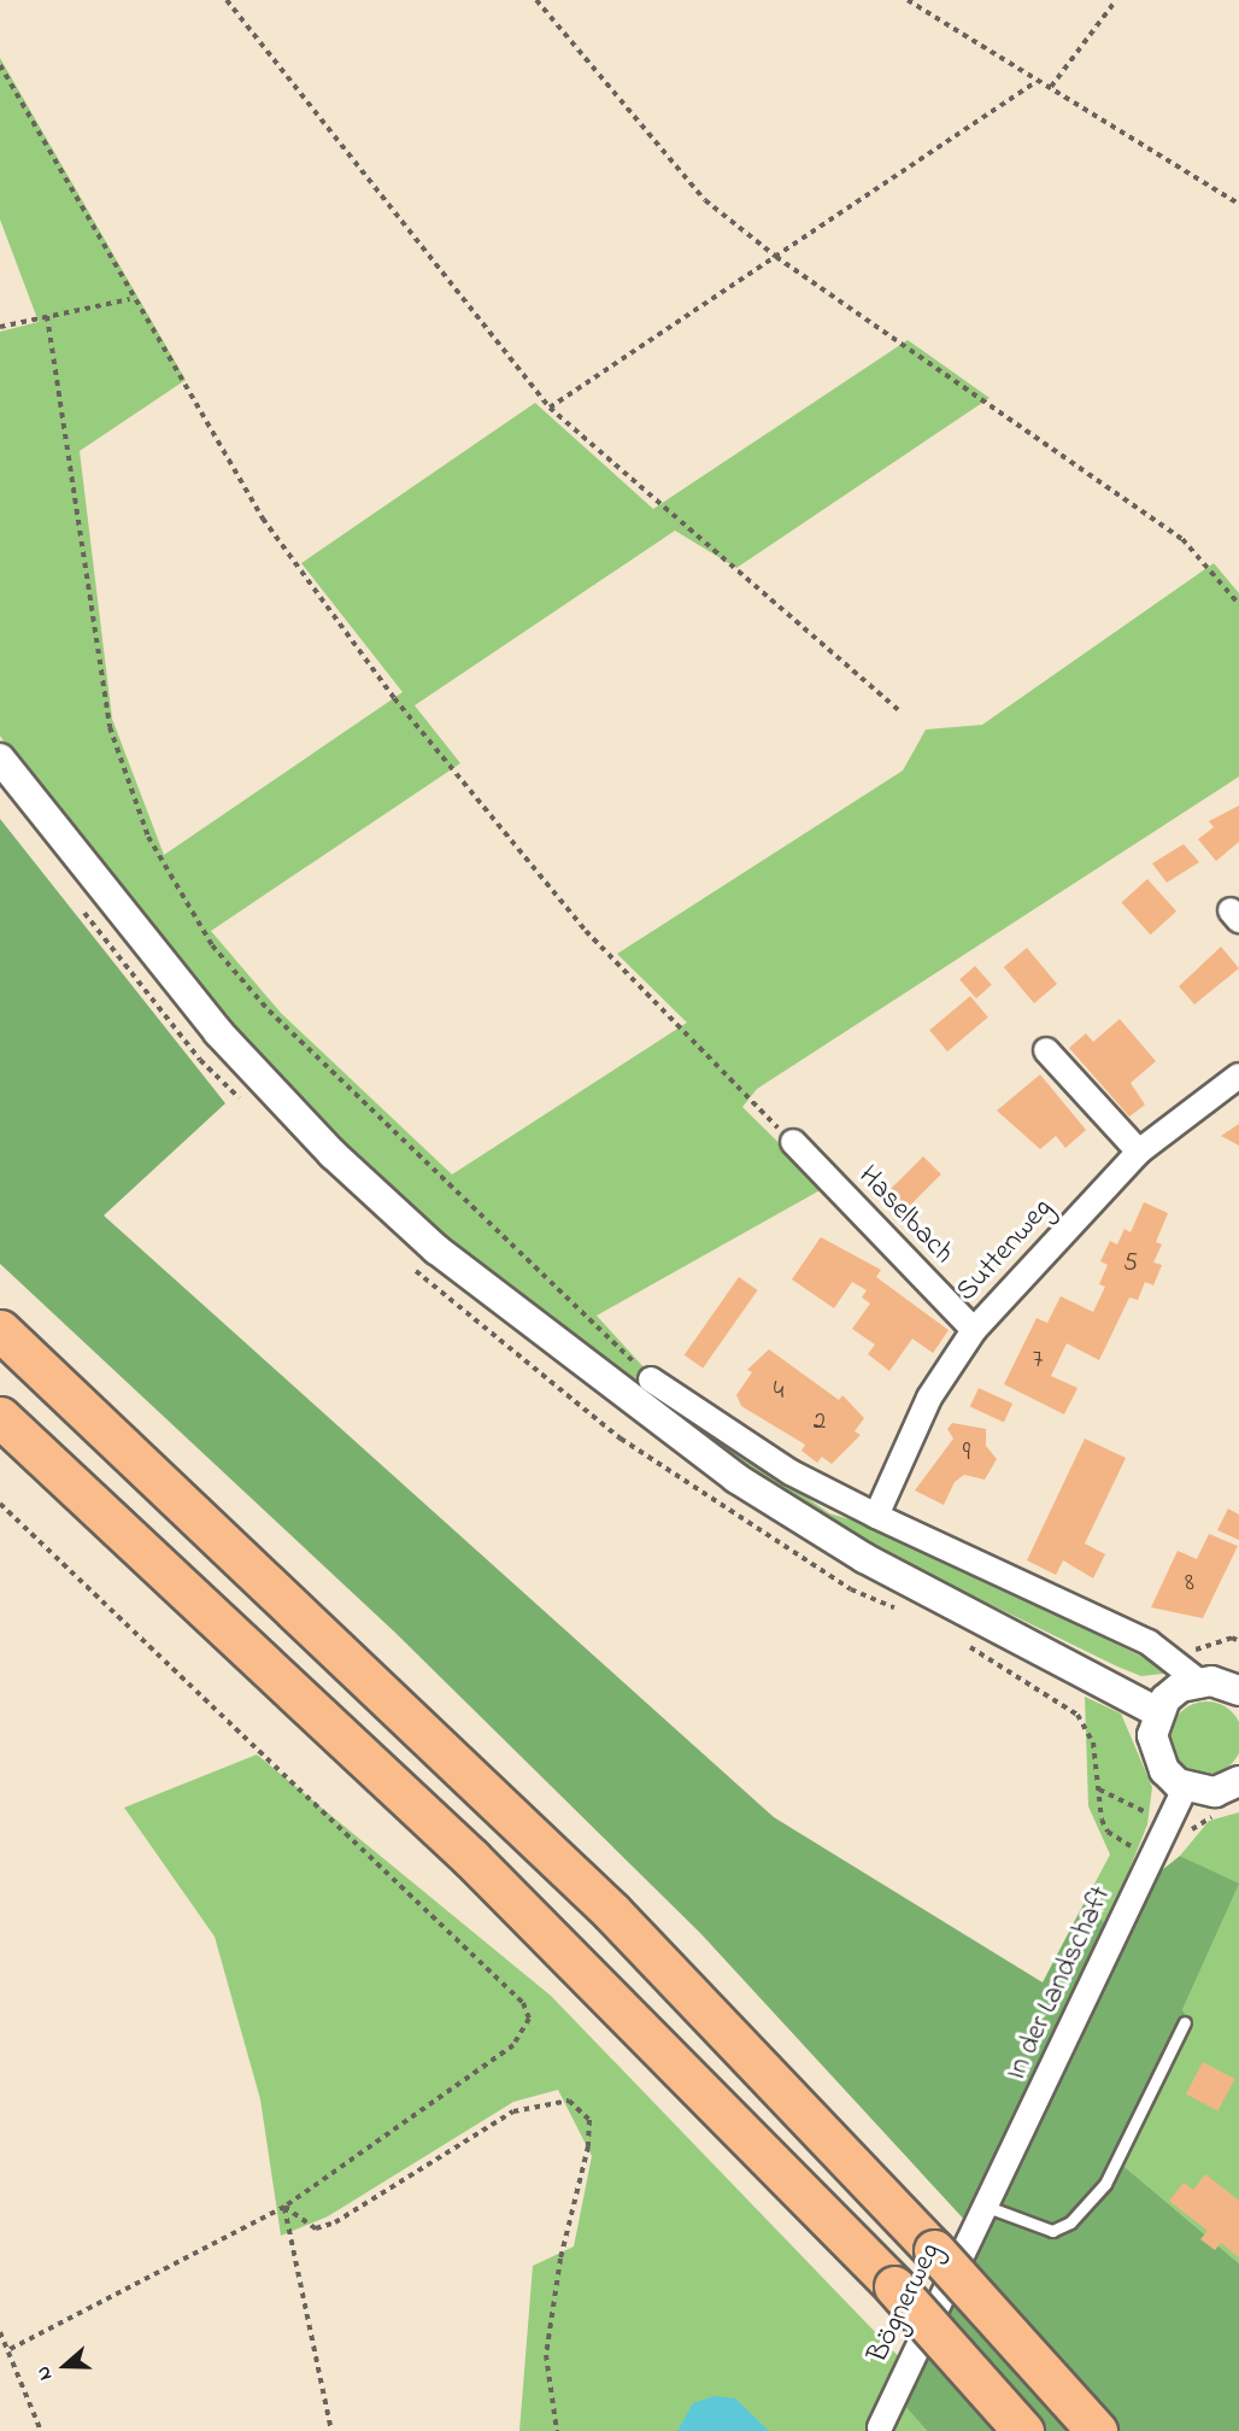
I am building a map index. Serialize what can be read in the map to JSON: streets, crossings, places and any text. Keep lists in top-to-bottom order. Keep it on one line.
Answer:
{"streets":{"street":["Haselbach","Suttenweg","In der Landschaft","Bögnerweg"]},"crossings":[["Haselbach","Suttenweg"],["In der Landschaft","Bögnerweg"]],"house_numbers":["5","7","4","2","9","8"],"north":"left"}
